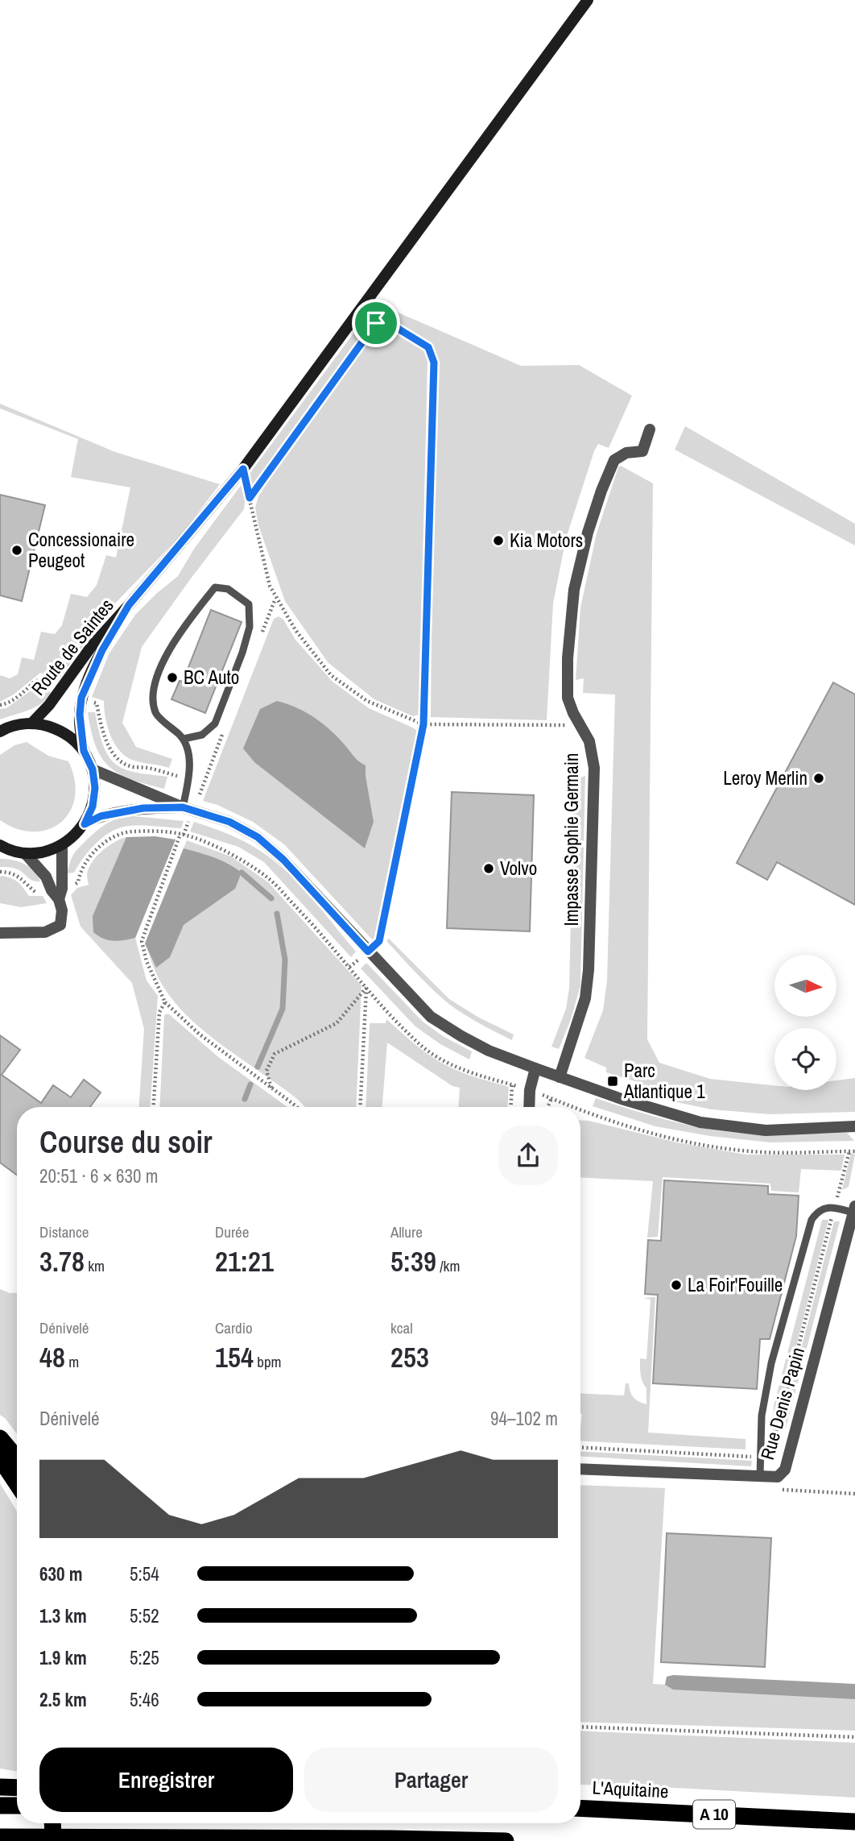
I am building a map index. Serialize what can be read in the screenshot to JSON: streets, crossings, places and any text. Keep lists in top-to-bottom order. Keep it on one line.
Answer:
{"streets":{"highway":["L'Aquitaine","A 10"],"street":["Route de Saintes","Impasse Sophie Germain","Rue Denis Papin"]},"places":{"other":["Kia Motors","Concessionaire Peugeot","BC Auto","Leroy Merlin","Volvo","La Foir'Fouille"],"transit":["Parc Atlantique 1"]},"north":"right","page":{"heading":["Course du soir","20:51 · 6 × 630 m"],"stats":[["Distance","3.78 km"],["Durée","21:21"],["Allure","5:39 /km"],["Dénivelé","48 m"],["Cardio","154 bpm"],["kcal","253"]],"chart":["Dénivelé","94–102 m"],"list":[{"name":"630 m","note":"5:54"},{"name":"1.3 km","note":"5:52"},{"name":"1.9 km","note":"5:25"},{"name":"2.5 km","note":"5:46"}],"buttons":["Enregistrer","Partager"]}}
